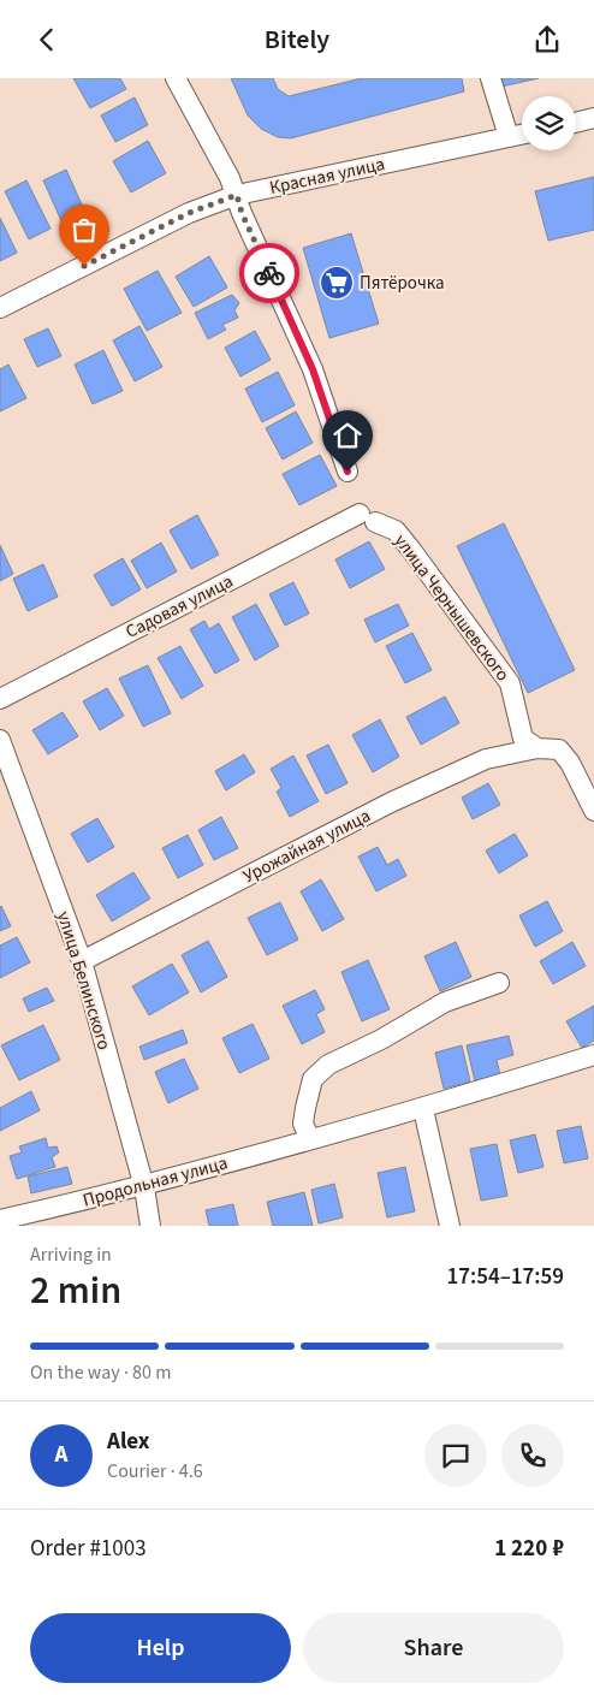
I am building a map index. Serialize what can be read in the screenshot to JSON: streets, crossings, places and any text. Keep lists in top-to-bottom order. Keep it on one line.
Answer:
{"streets":{"street":["Красная улица","Садовая улица","улица Чернышевского","Урожайная улица","улица Белинского","Продольная улица"]},"crossings":[["Садовая улица","улица Чернышевского"],["улица Чернышевского","Урожайная улица"],["Урожайная улица","улица Белинского"],["улица Белинского","Продольная улица"]],"places":{"supermarket":["Пятёрочка"]},"page":{"header":"Bitely","heading":["2 min","Arriving in","17:54–17:59"],"panel":["Alex","Courier · 4.6","Order #1003","1 220 ₽"],"bar":"On the way · 80 m","round":"A","buttons":["Help","Share"]}}
